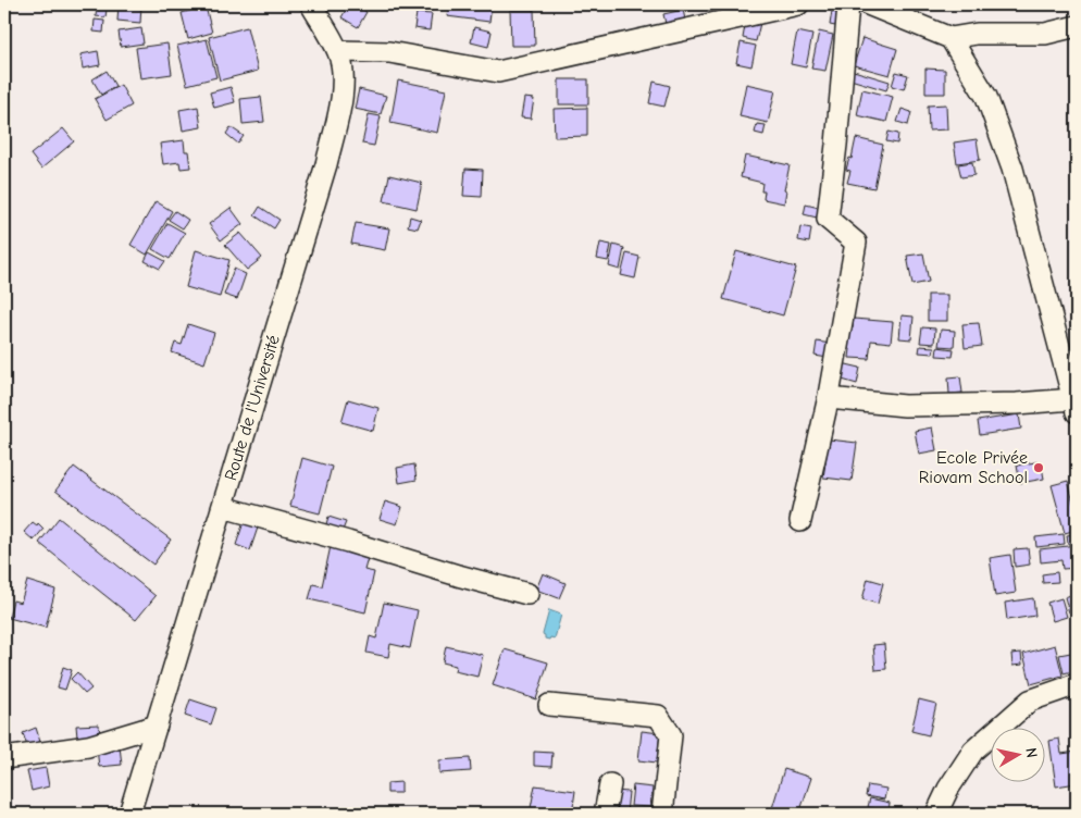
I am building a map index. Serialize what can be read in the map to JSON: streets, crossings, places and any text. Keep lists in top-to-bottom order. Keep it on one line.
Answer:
{"streets":{"street":["Route de l'Université"]},"places":["Ecole Privée Riovam School"],"north":"right"}
